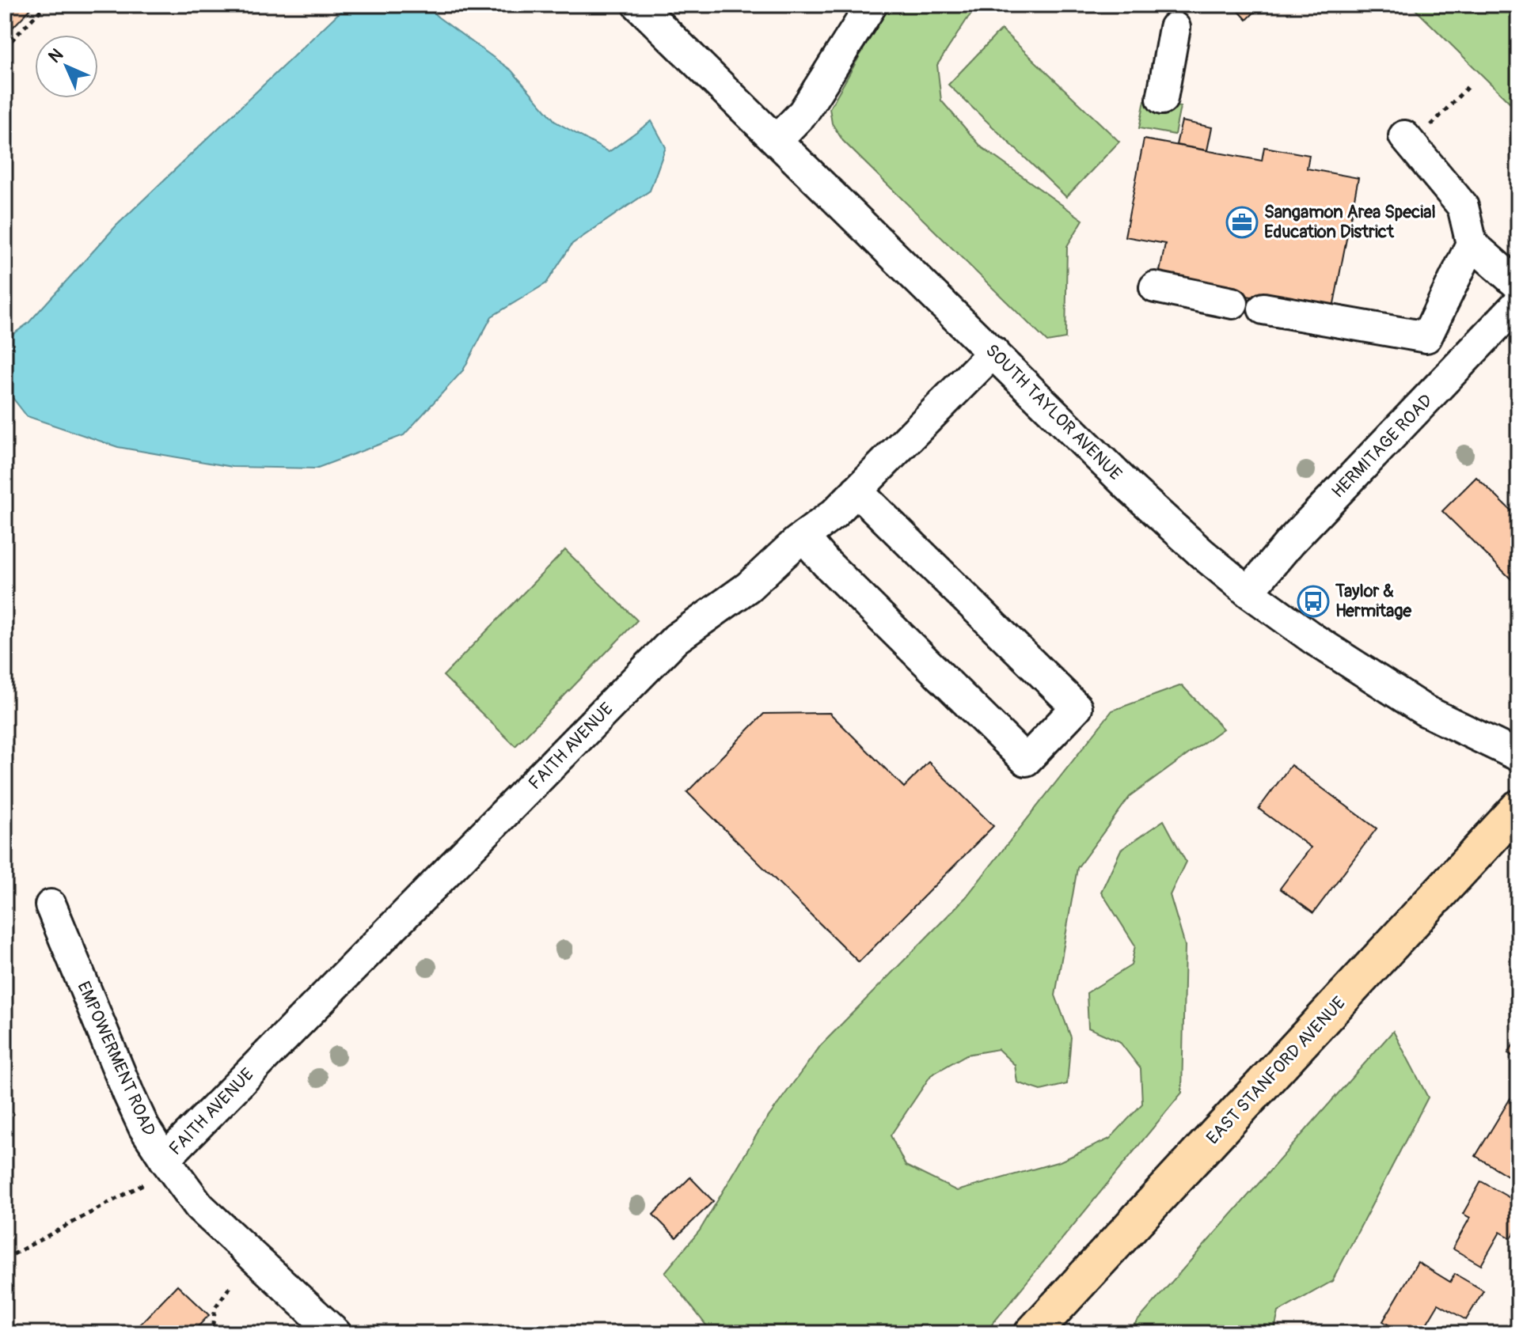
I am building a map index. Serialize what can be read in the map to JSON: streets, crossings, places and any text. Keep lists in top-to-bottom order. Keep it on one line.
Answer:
{"streets":{"main road":["EAST STANFORD AVENUE"],"street":["SOUTH TAYLOR AVENUE","HERMITAGE ROAD","FAITH AVENUE","EMPOWERMENT ROAD"]},"crossings":[["SOUTH TAYLOR AVENUE","HERMITAGE ROAD"],["SOUTH TAYLOR AVENUE","FAITH AVENUE"],["FAITH AVENUE","EMPOWERMENT ROAD"]],"places":{"office":["Sangamon Area Special Education District"],"bus stop":["Taylor & Hermitage"]},"north":"top left"}
